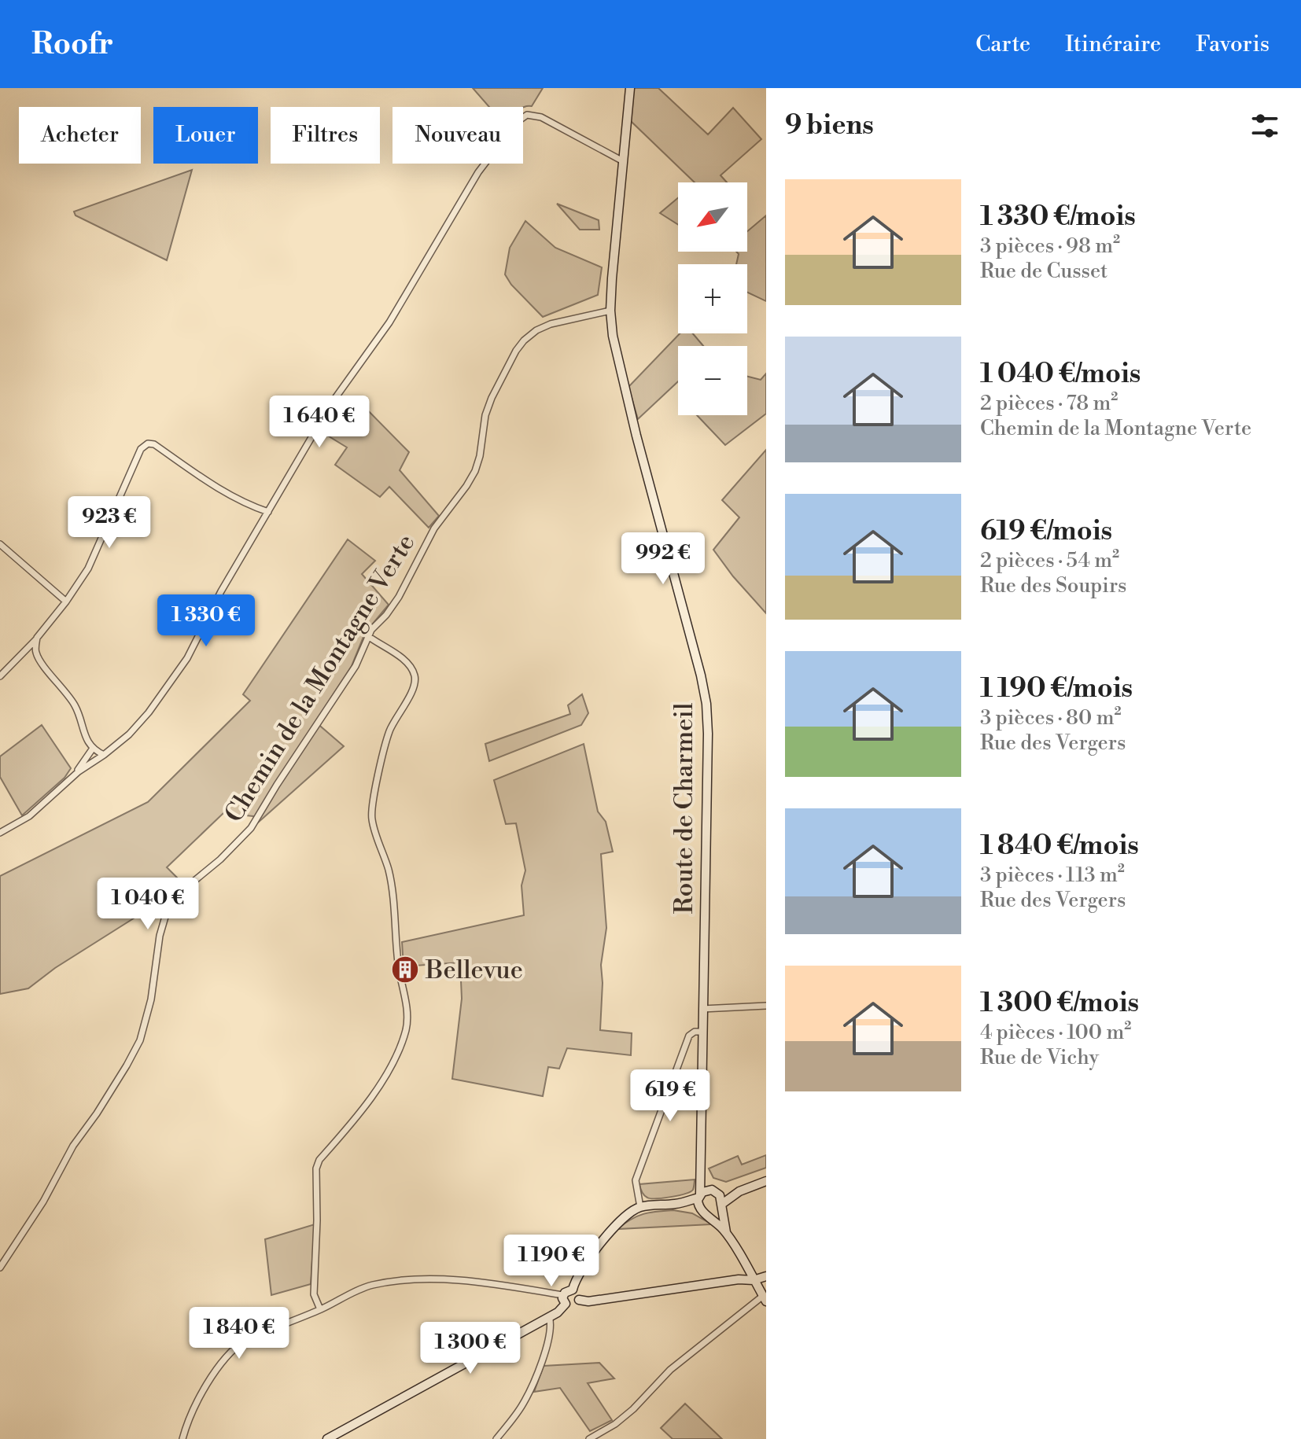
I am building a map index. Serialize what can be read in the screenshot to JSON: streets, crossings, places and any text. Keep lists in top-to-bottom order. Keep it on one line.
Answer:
{"streets":{"main road":["Route de Charmeil"],"street":["Chemin de la Montagne Verte"]},"crossings":[["Chemin de la Montagne Verte","Route de Charmeil"]],"places":{"building":["Bellevue"]},"north":"bottom left","page":{"header":"Roofr","nav":["Carte","Itinéraire","Favoris"],"heading":"9 biens","chip":["Acheter","Louer","Filtres","Nouveau"],"list":[{"name":"1 330 €/mois","note":"3 pièces · 98 m² · Rue de Cusset"},{"name":"1 040 €/mois","note":"2 pièces · 78 m² · Chemin de la Montagne Verte"},{"name":"619 €/mois","note":"2 pièces · 54 m² · Rue des Soupirs"},{"name":"1 190 €/mois","note":"3 pièces · 80 m² · Rue des Vergers"},{"name":"1 840 €/mois","note":"3 pièces · 113 m² · Rue des Vergers"},{"name":"1 300 €/mois","note":"4 pièces · 100 m² · Rue de Vichy"}],"map_buttons":["+","−"],"price":["1 640 €","923 €","992 €","1 330 €","1 040 €","619 €","1 190 €","1 840 €","1 300 €"]}}
